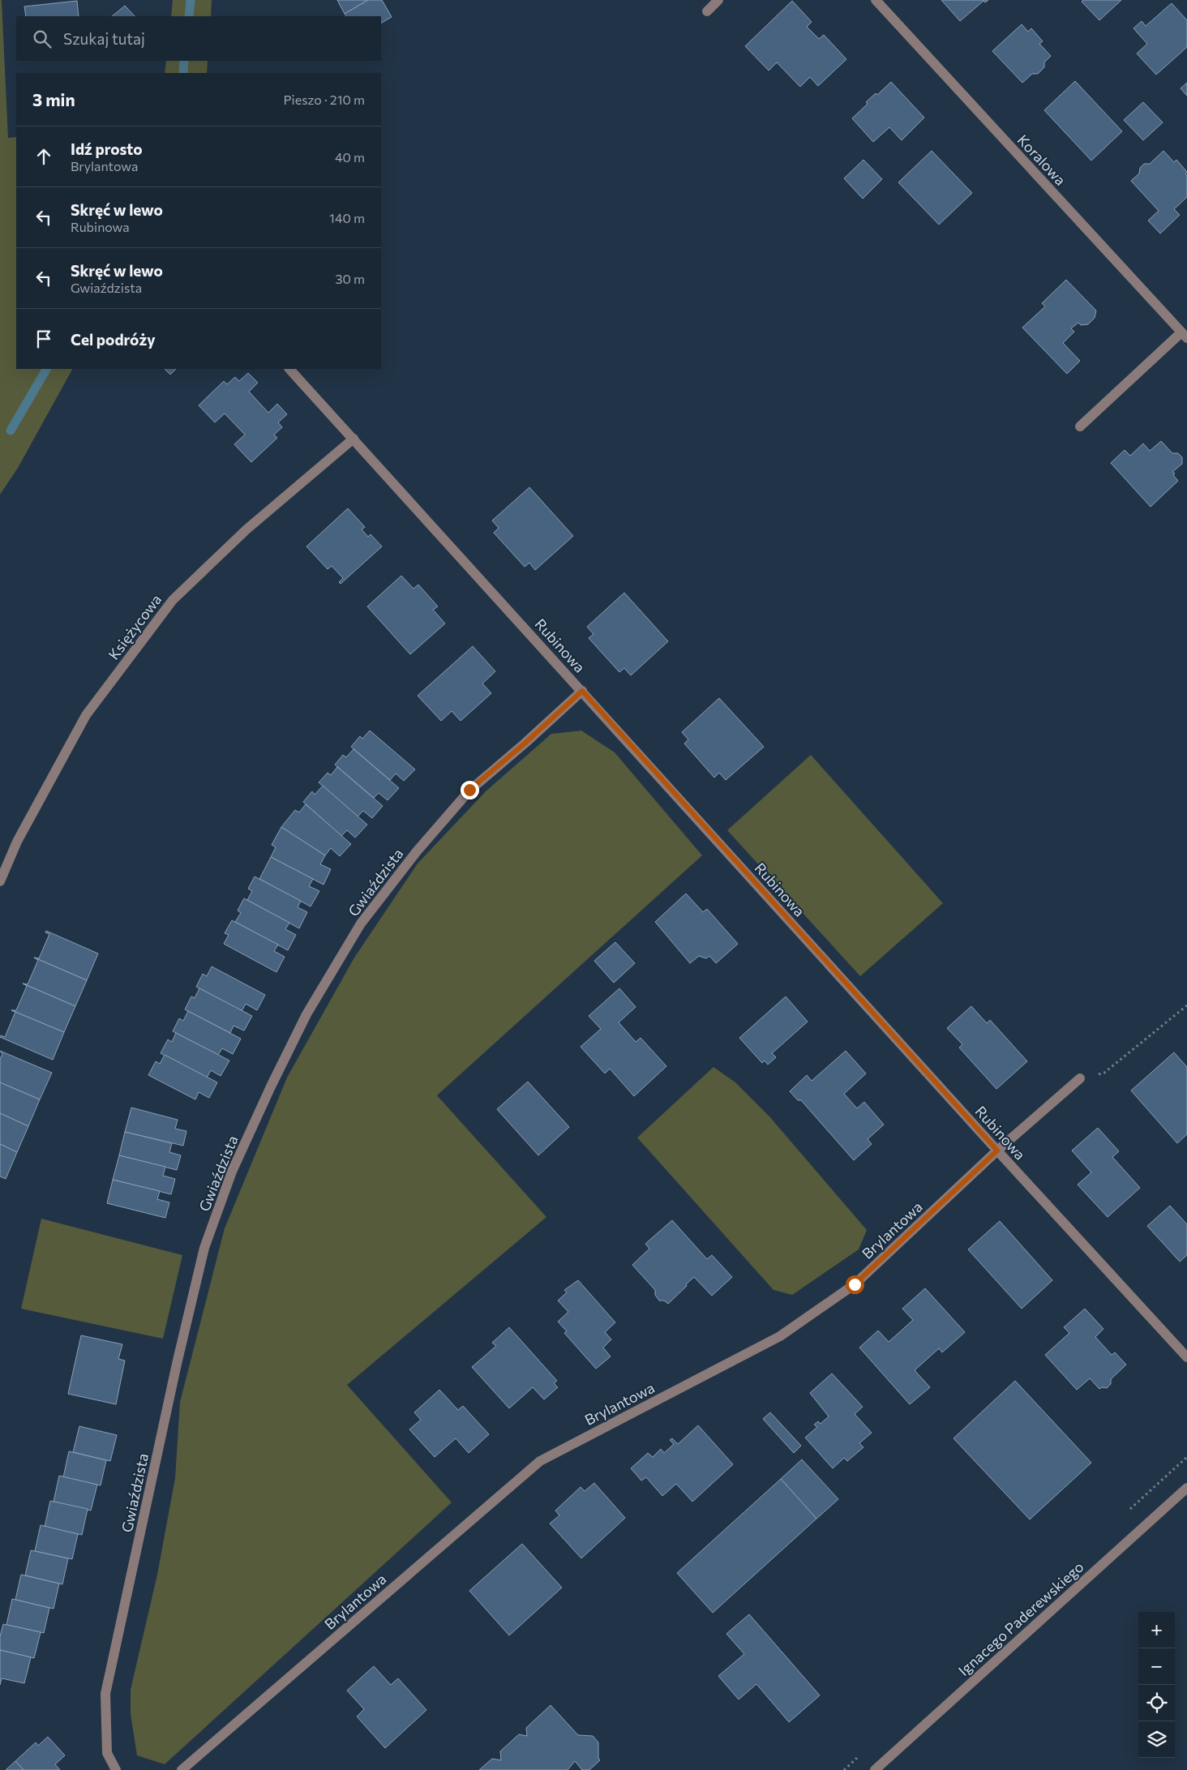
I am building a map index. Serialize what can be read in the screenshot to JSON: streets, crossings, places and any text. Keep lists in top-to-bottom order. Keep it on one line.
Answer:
{"streets":{"street":["Koralowa","Księżycowa","Rubinowa","Gwiaździsta","Brylantowa","Ignacego Paderewskiego"]},"crossings":[["Księżycowa","Rubinowa"],["Rubinowa","Gwiaździsta"],["Rubinowa","Brylantowa"]],"page":{"search":"Szukaj tutaj","heading":["3 min","Pieszo · 210 m"],"list":[["Idź prosto","Brylantowa","40 m"],["Skręć w lewo","Rubinowa","140 m"],["Skręć w lewo","Gwiaździsta","30 m"],"Cel podróży"],"map_buttons":["+","−"]}}
